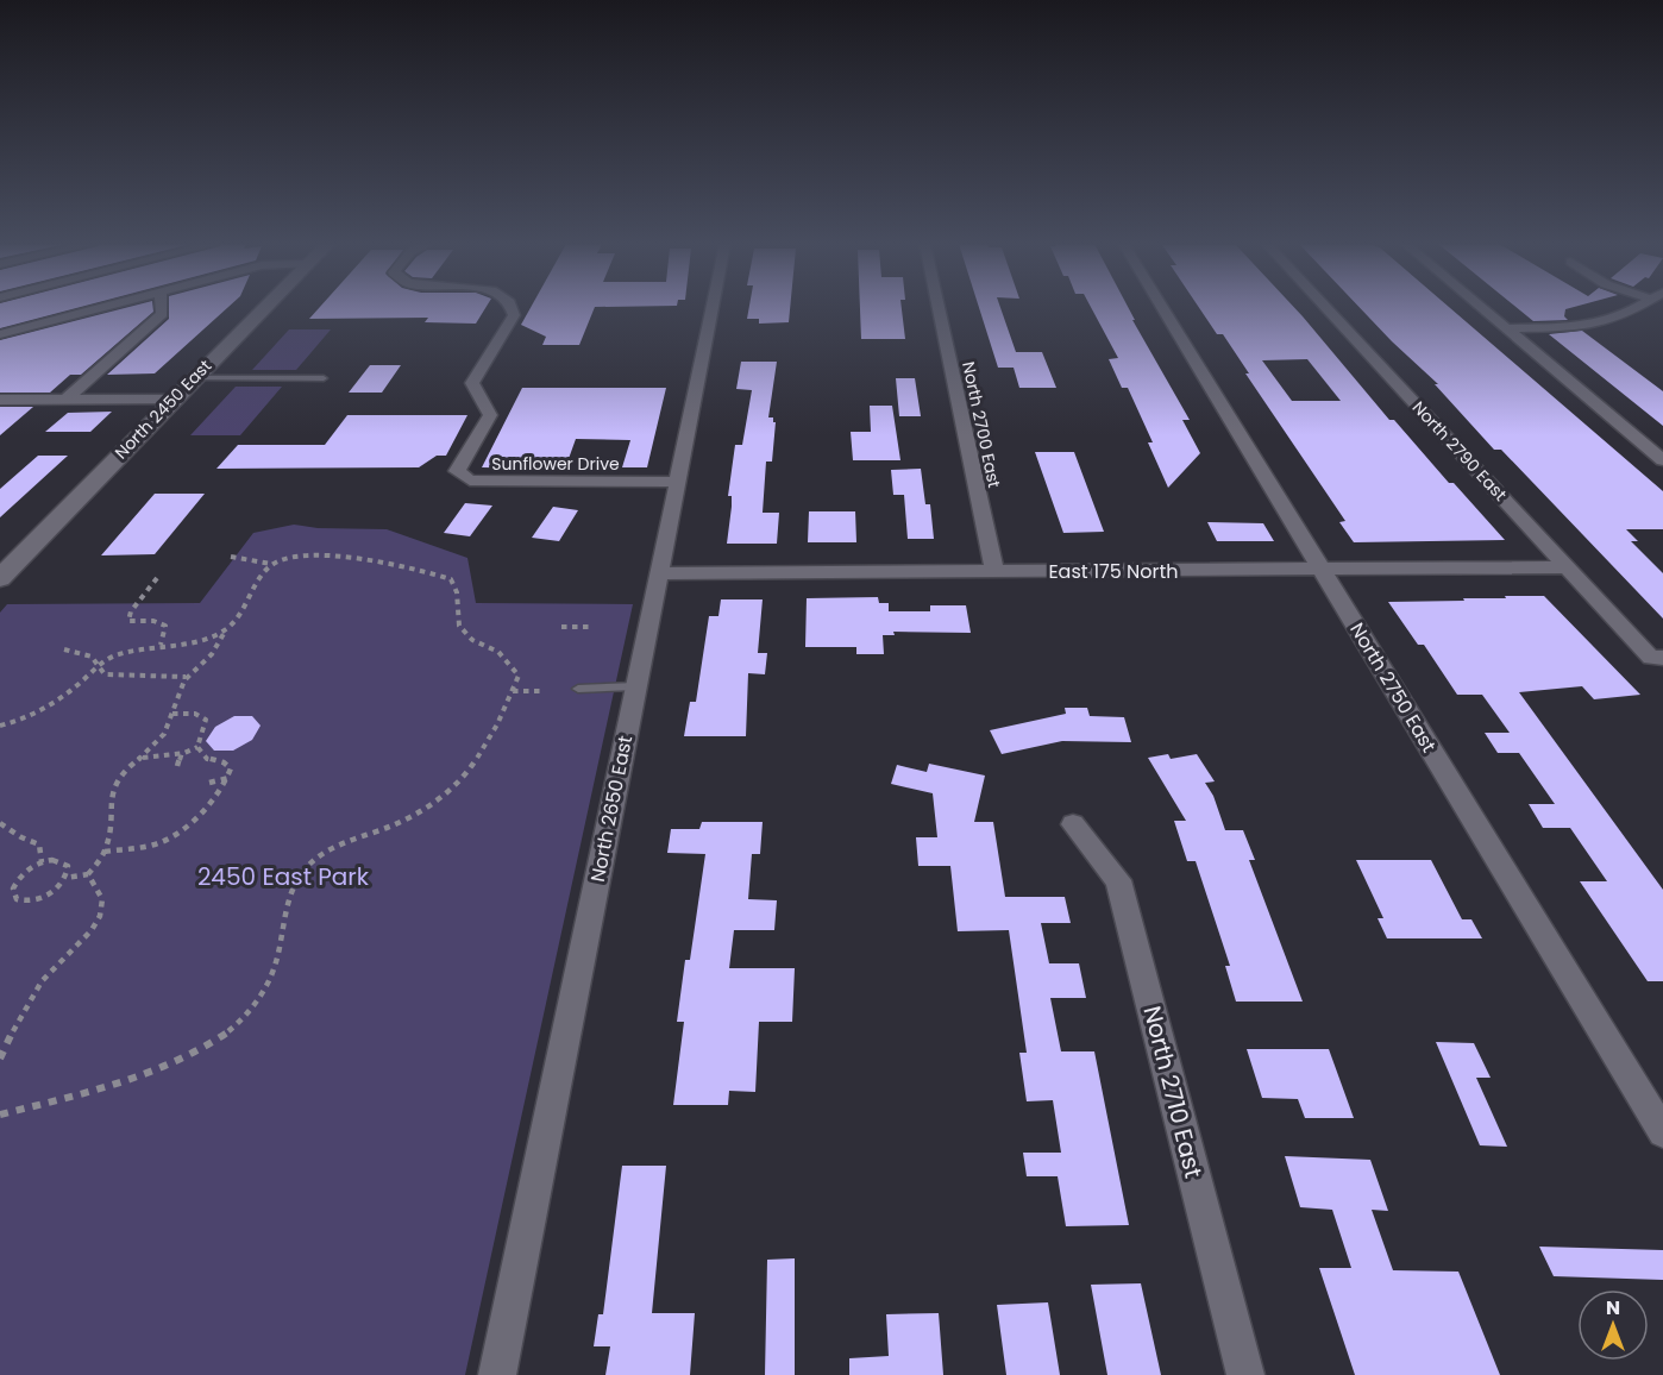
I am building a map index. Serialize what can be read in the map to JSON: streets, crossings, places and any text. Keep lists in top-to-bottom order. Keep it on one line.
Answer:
{"streets":{"street":["North 2450 East","North 2700 East","North 2790 East","Sunflower Drive","East 175 North","North 2750 East","North 2650 East","North 2710 East"]},"crossings":[["North 2700 East","East 175 North"],["North 2790 East","East 175 North"],["Sunflower Drive","North 2650 East"],["East 175 North","North 2750 East"],["East 175 North","North 2650 East"]],"parks":["2450 East Park"],"north":"top"}
